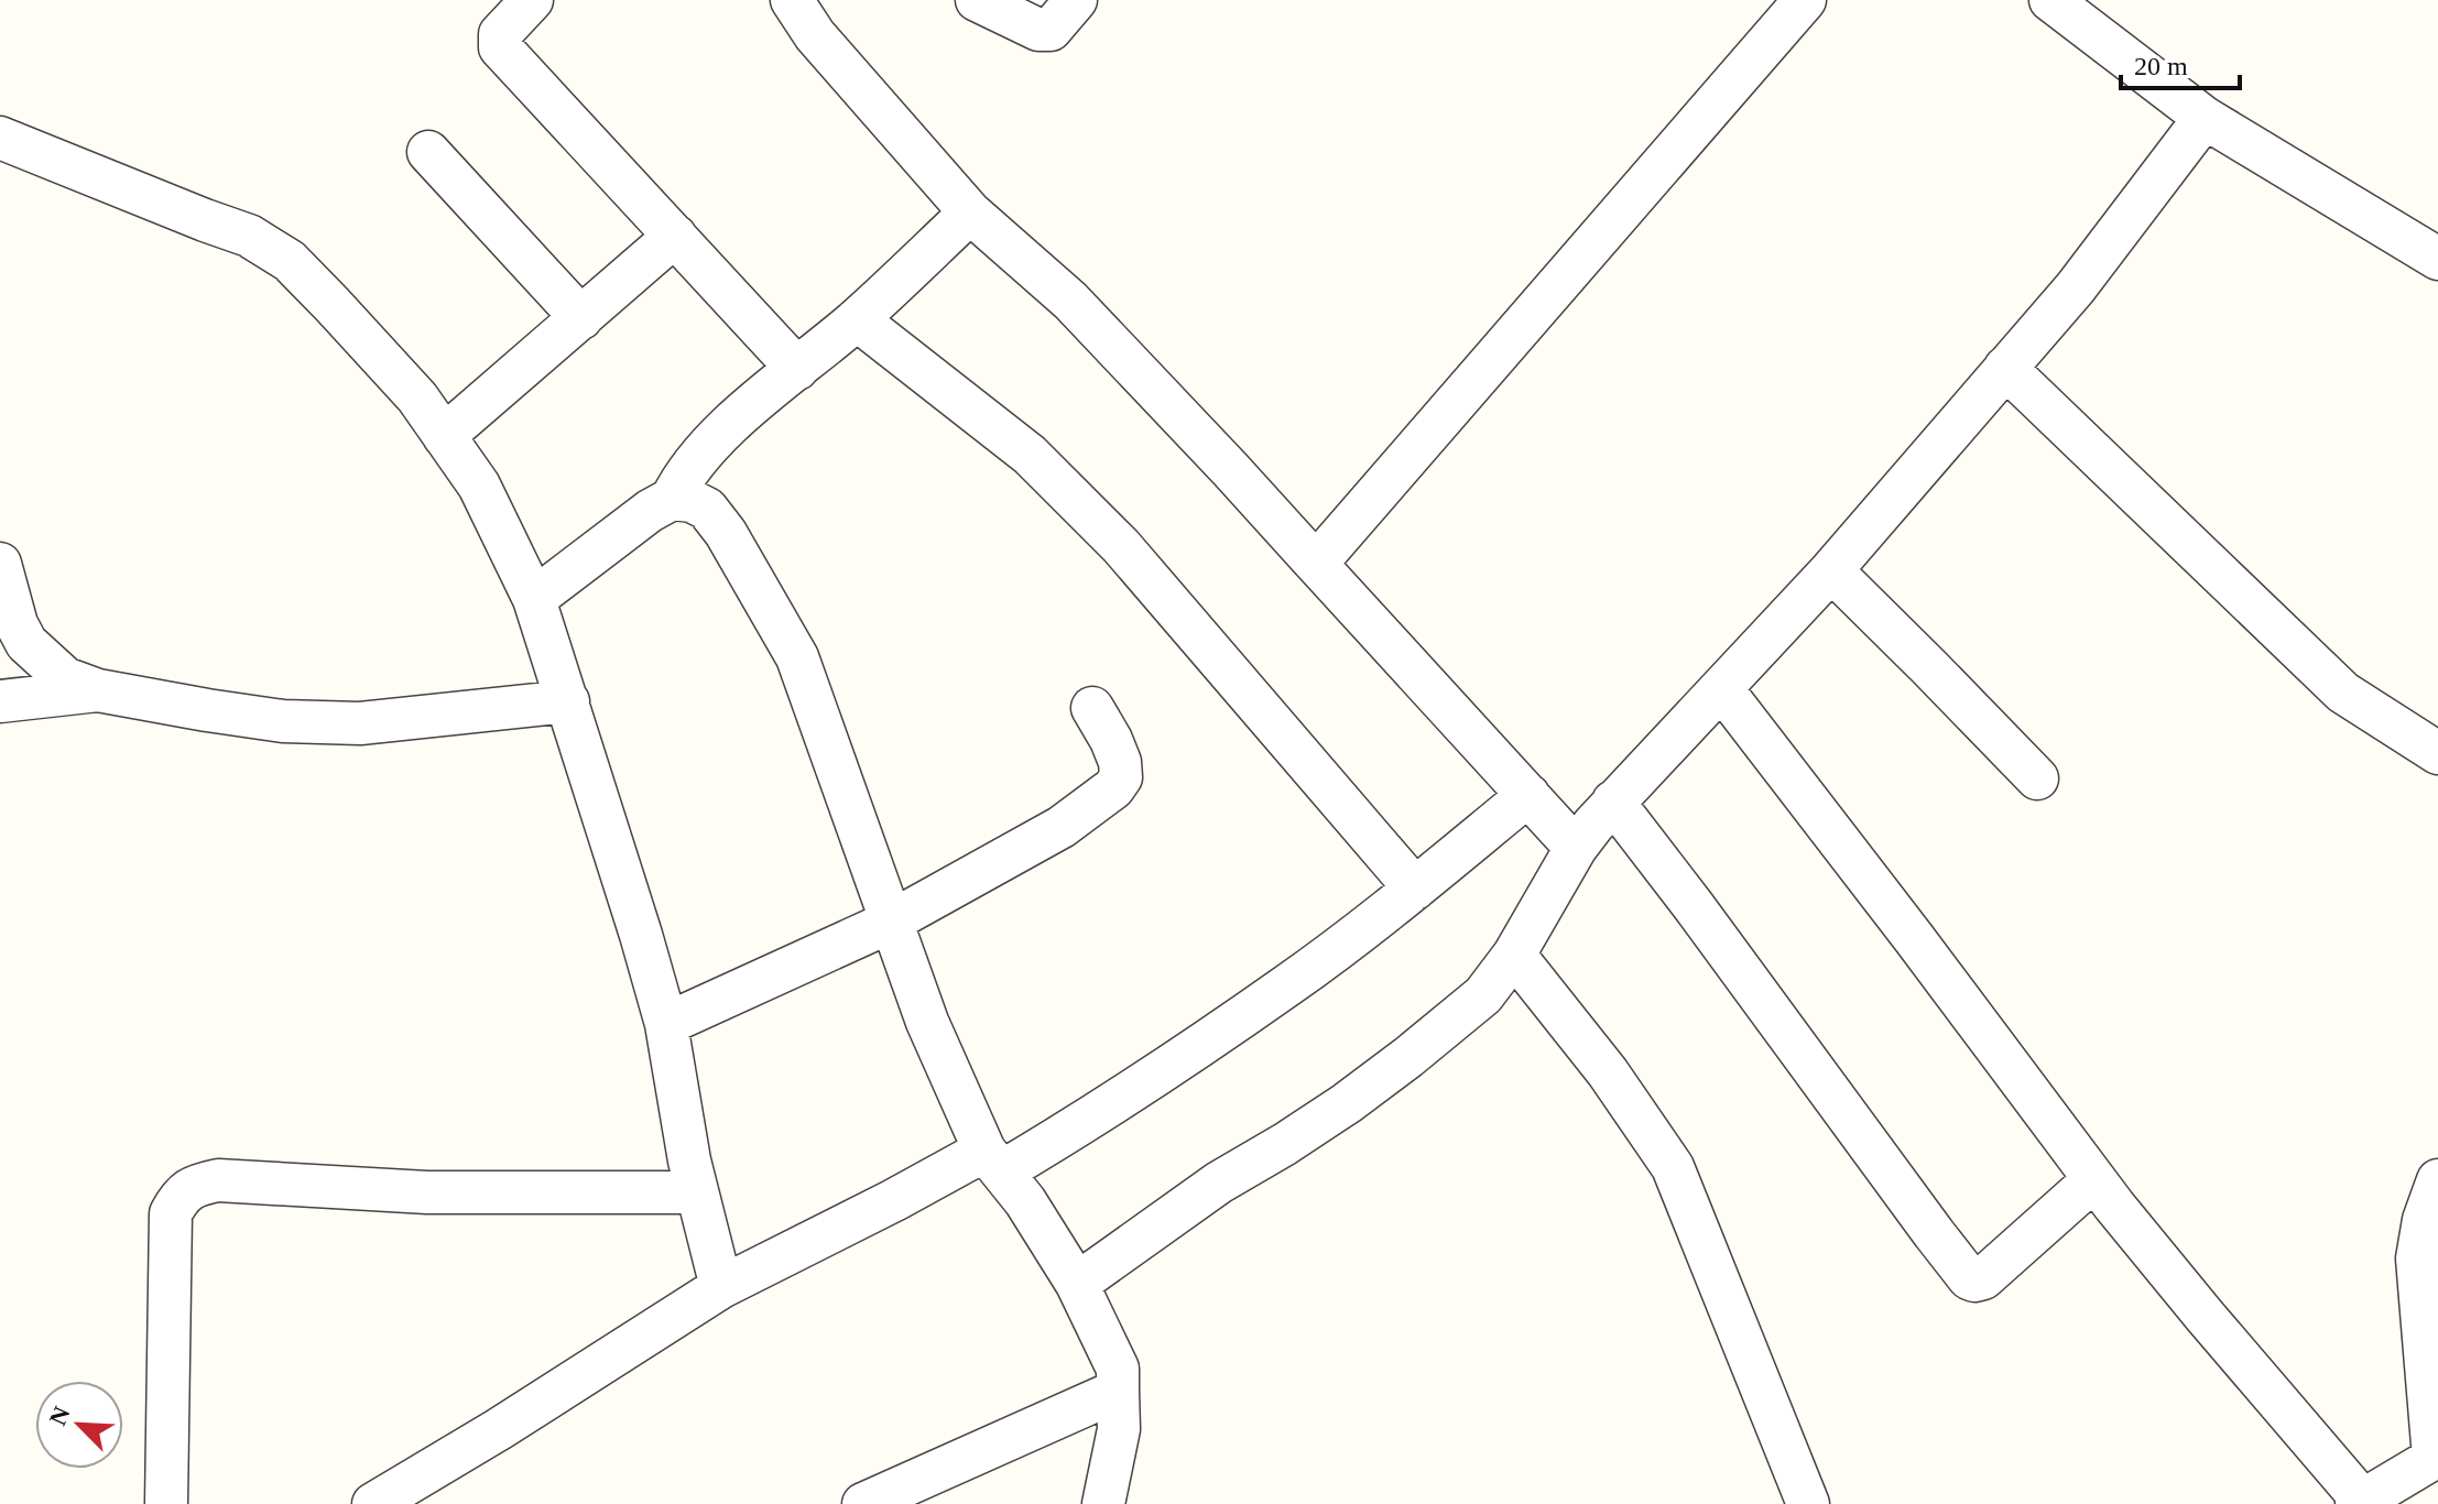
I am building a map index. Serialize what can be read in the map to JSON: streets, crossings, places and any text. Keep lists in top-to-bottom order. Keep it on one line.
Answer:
{"scale_bar":"20 m","north":"top left"}
